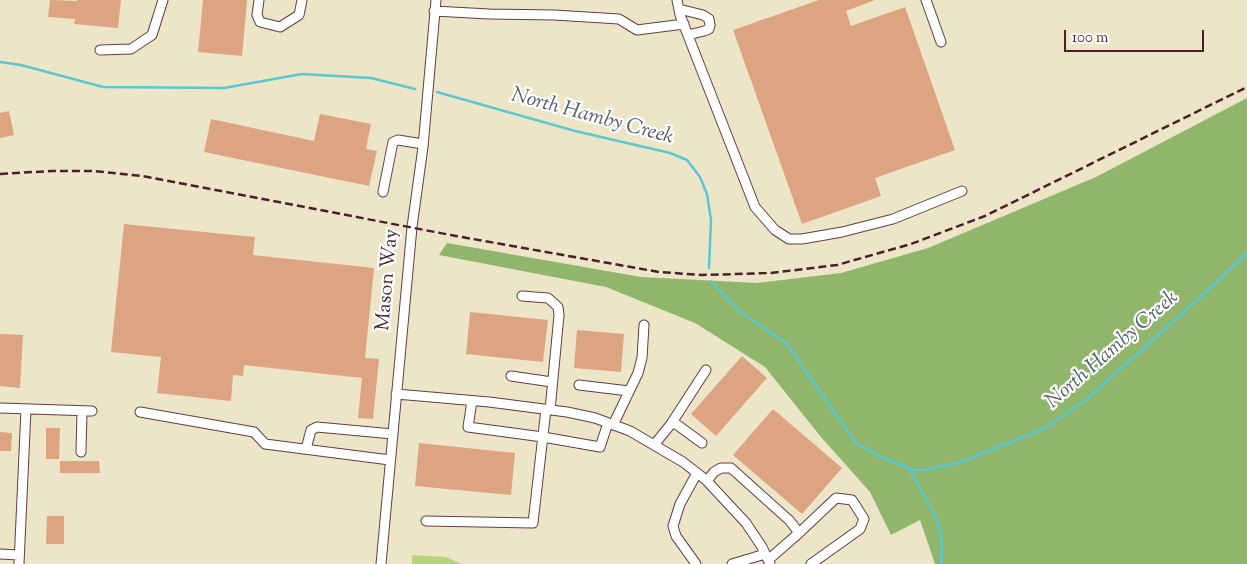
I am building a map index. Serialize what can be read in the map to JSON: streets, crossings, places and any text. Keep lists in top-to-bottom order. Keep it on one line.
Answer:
{"streets":{"street":["Mason Way"]},"water":["North Hamby Creek"],"scale_bar":"100 m"}
